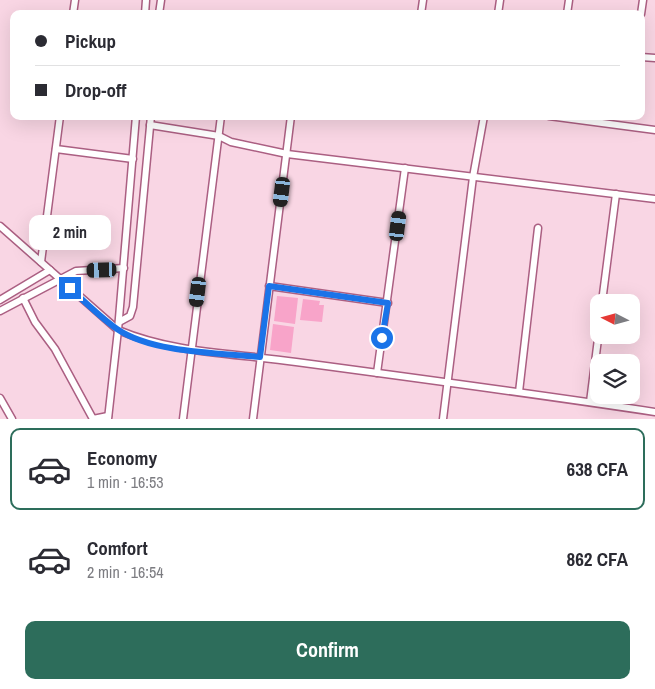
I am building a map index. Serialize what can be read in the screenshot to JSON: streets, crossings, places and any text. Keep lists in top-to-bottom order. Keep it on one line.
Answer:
{"north":"left","page":{"banner":["Pickup","Drop-off"],"bubble":"2 min","list":[{"name":"Economy","note":"1 min · 16:53","value":"638 CFA"},{"name":"Comfort","note":"2 min · 16:54","value":"862 CFA"}],"buttons":"Confirm"}}
